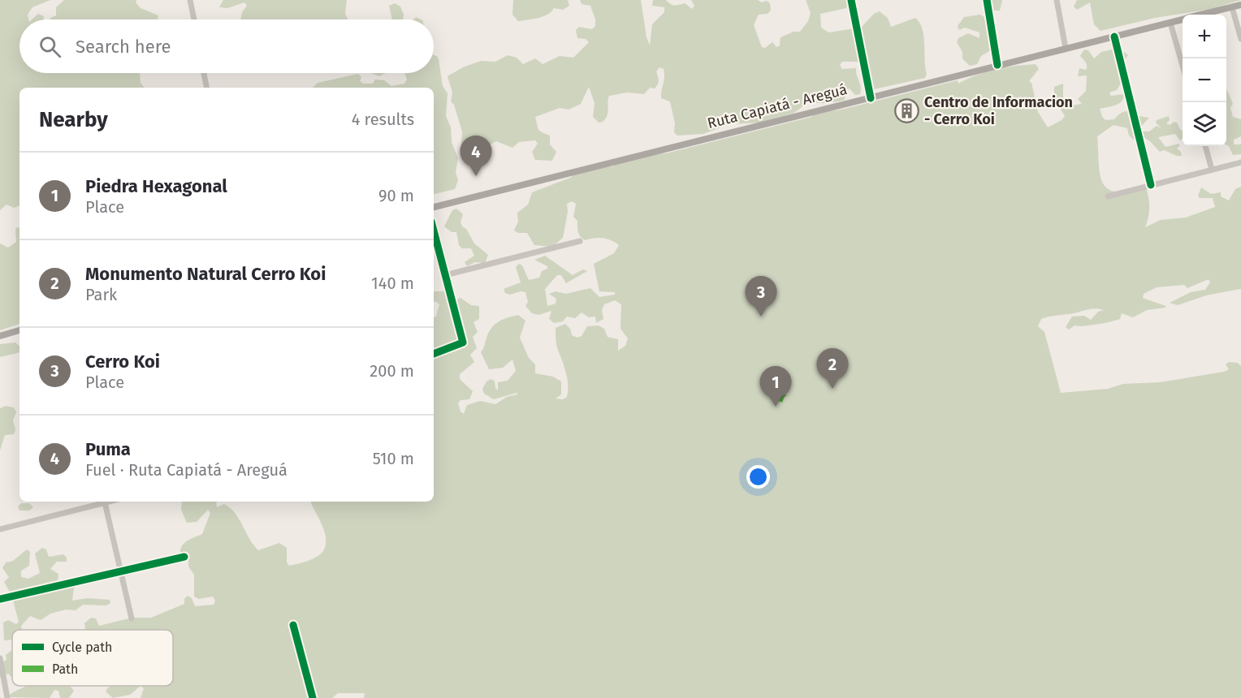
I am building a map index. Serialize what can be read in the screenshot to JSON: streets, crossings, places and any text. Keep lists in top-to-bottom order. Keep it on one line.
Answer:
{"streets":{"main road":["Ruta Capiatá - Areguá"]},"places":{"building":["Centro de Informacion - Cerro Koi"]},"legend":["Cycle path","Path"],"page":{"map_buttons":["+","−"],"search":"Search here","heading":["Nearby","4 results"],"pins":["4","3","2","1"],"list":[{"mark":"1","name":"Piedra Hexagonal","note":"Place","value":"90 m"},{"mark":"2","name":"Monumento Natural Cerro Koi","note":"Park","value":"140 m"},{"mark":"3","name":"Cerro Koi","note":"Place","value":"200 m"},{"mark":"4","name":"Puma","note":"Fuel · Ruta Capiatá - Areguá","value":"510 m"}]}}
